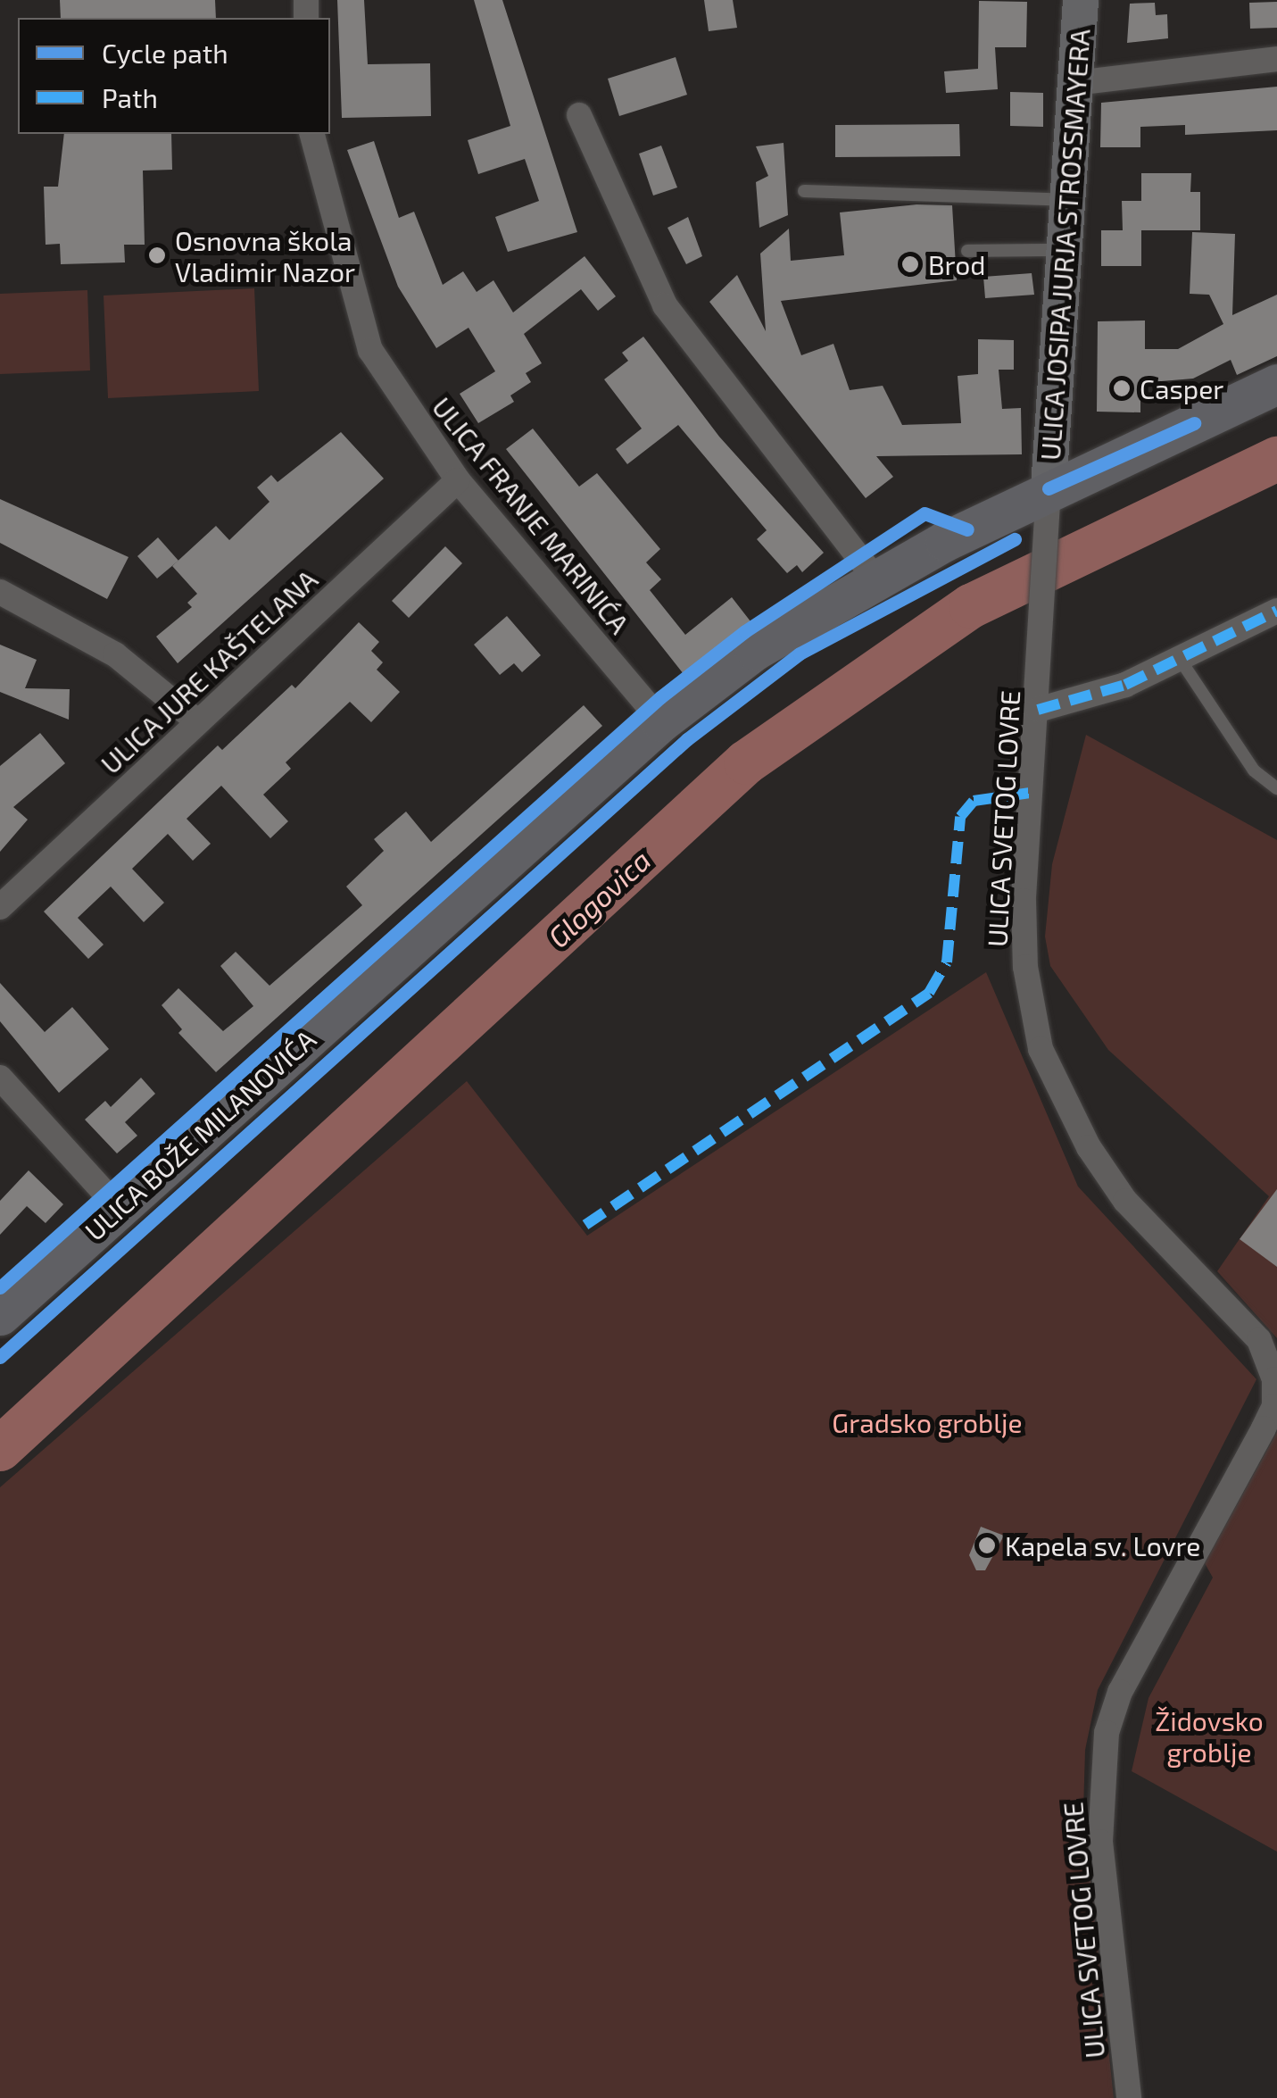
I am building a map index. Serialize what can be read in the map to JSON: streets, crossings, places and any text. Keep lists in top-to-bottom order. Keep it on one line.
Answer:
{"streets":{"main road":["ULICA JOSIPA JURJA STROSSMAYERA","ULICA BOŽE MILANOVIĆA"],"street":["ULICA FRANJE MARINIĆA","ULICA JURE KAŠTELANA","ULICA SVETOG LOVRE"]},"crossings":[["ULICA JOSIPA JURJA STROSSMAYERA","ULICA SVETOG LOVRE"],["ULICA JOSIPA JURJA STROSSMAYERA","ULICA BOŽE MILANOVIĆA"],["ULICA FRANJE MARINIĆA","ULICA JURE KAŠTELANA"],["ULICA FRANJE MARINIĆA","ULICA BOŽE MILANOVIĆA"],["ULICA SVETOG LOVRE","ULICA BOŽE MILANOVIĆA"]],"water":["Glogovica"],"parks":["Gradsko groblje","Židovsko groblje"],"places":["Osnovna škola Vladimir Nazor","Brod","Casper","Kapela sv. Lovre"],"legend":["Cycle path","Path"]}
